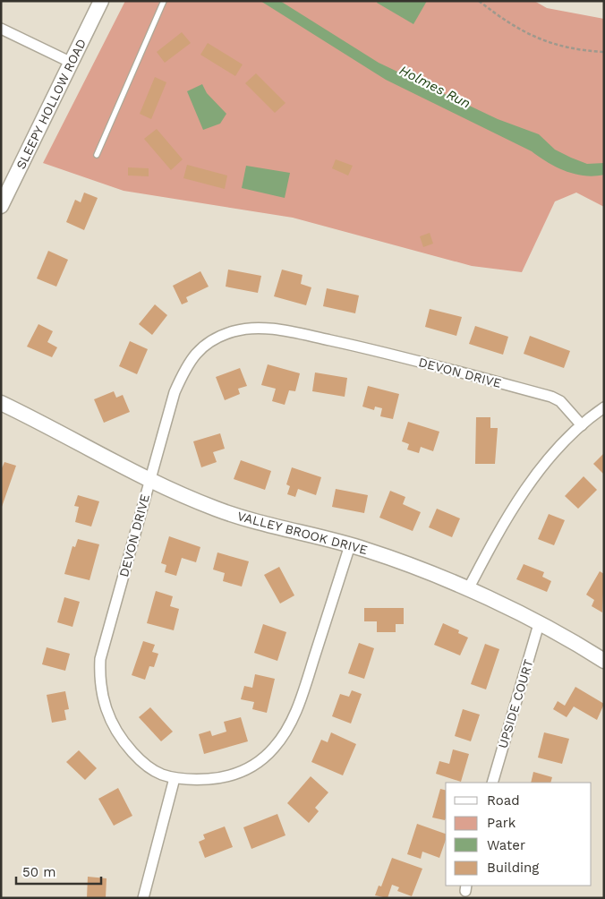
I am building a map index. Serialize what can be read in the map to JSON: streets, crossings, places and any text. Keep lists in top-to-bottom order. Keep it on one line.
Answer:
{"streets":{"street":["SLEEPY HOLLOW ROAD","DEVON DRIVE","VALLEY BROOK DRIVE","UPSIDE COURT"]},"crossings":[["DEVON DRIVE","VALLEY BROOK DRIVE"],["VALLEY BROOK DRIVE","UPSIDE COURT"]],"water":["Holmes Run"],"legend":["Road","Park","Water","Building"],"scale_bar":"50 m"}
